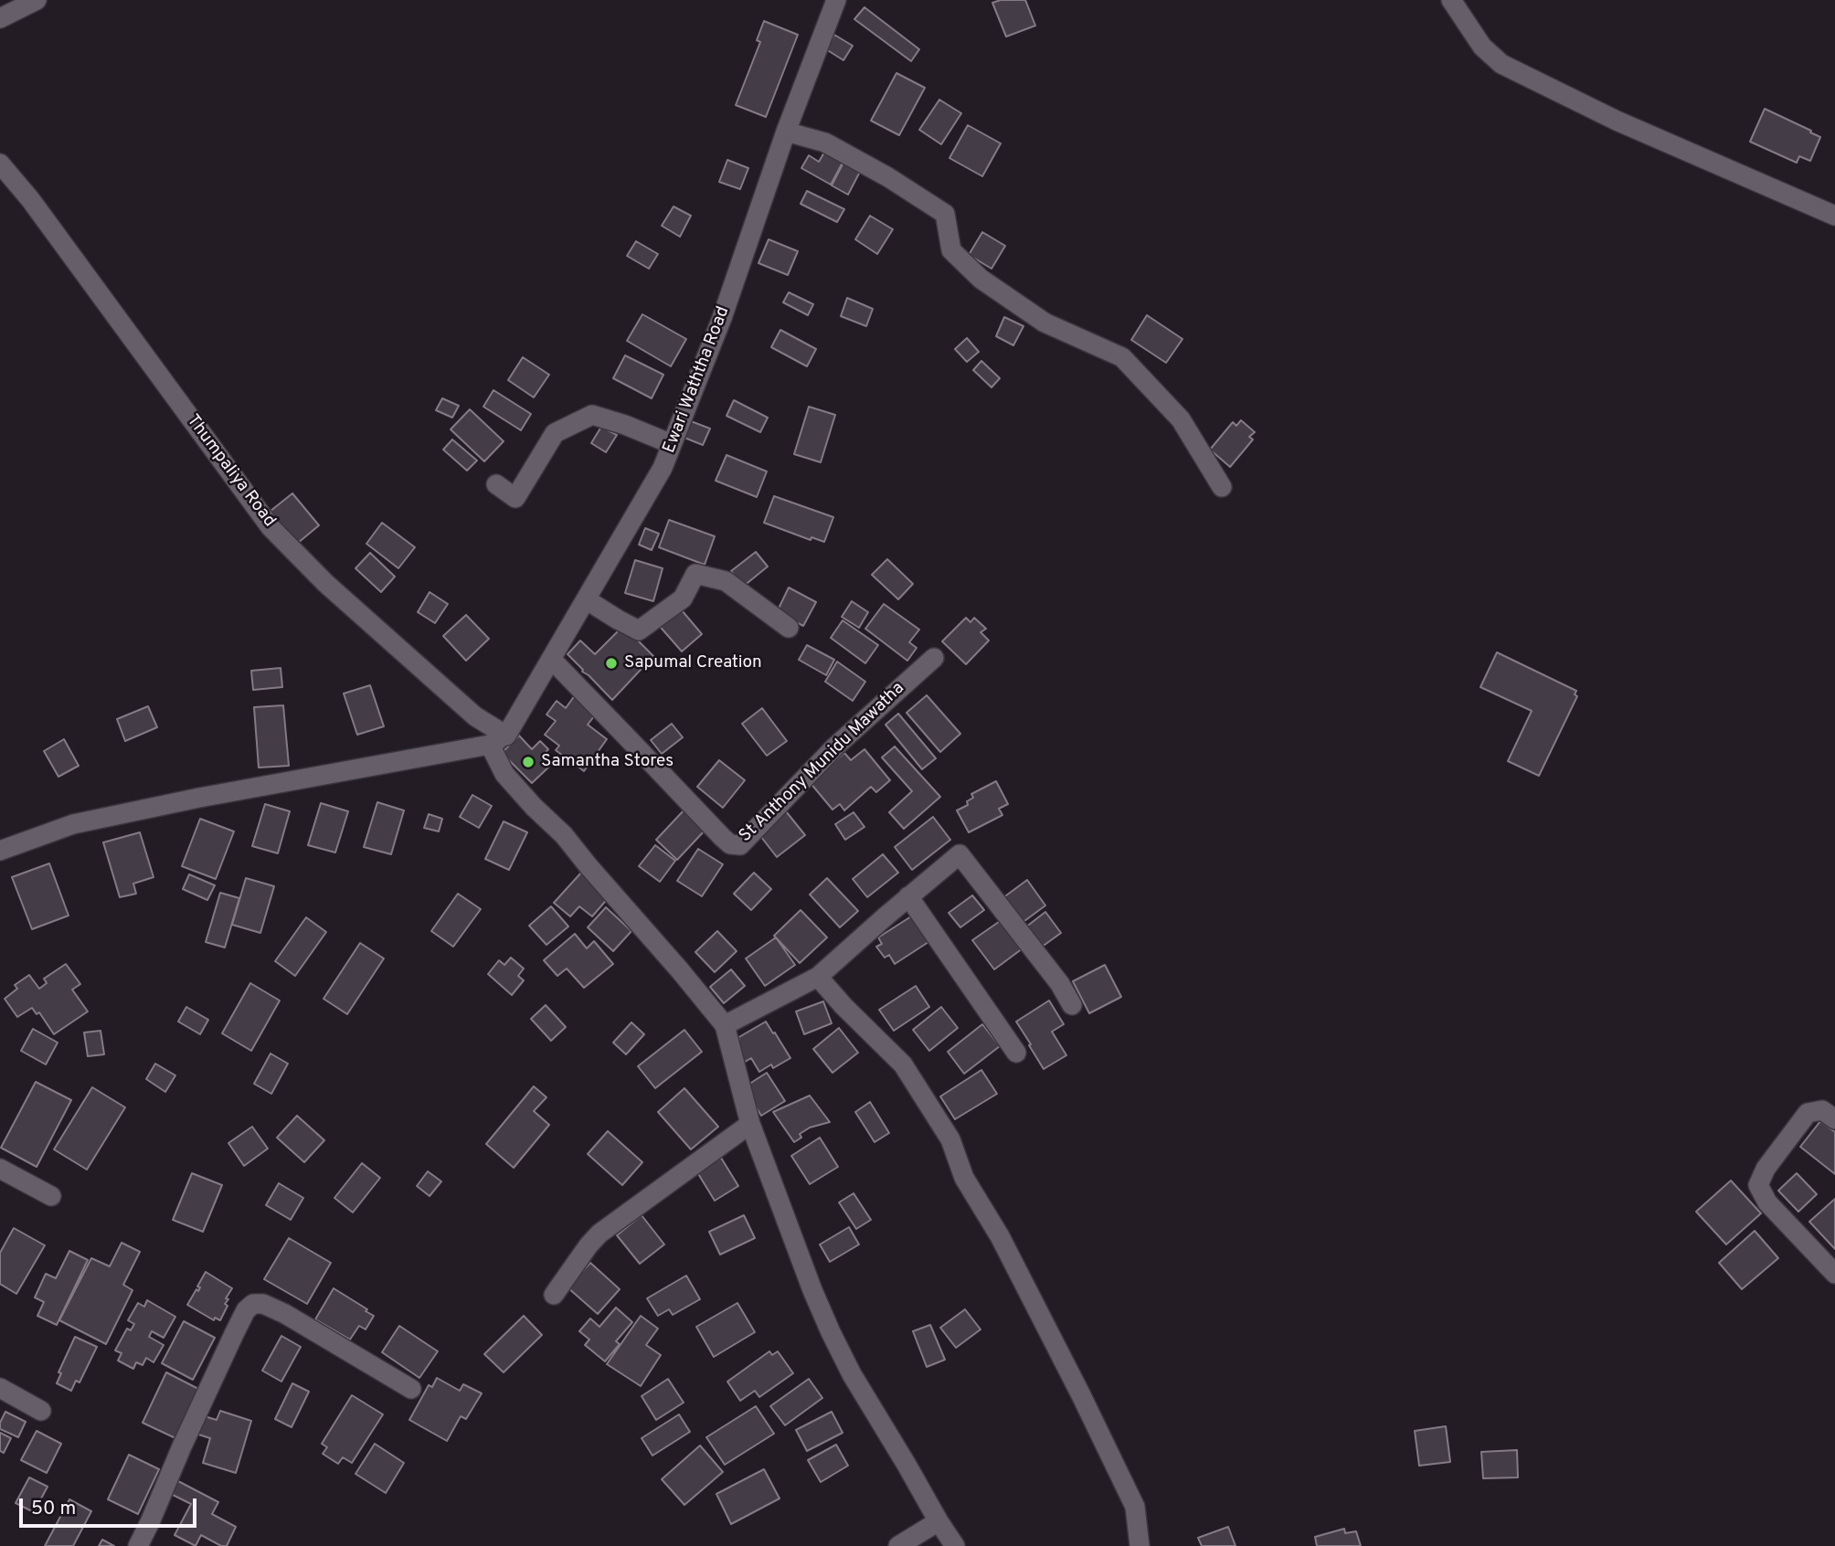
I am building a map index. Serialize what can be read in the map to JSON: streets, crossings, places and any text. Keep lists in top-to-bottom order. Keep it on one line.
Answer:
{"streets":{"street":["Ewari Waththa Road","Thumpaliya Road","St Anthony Munidu Mawatha"]},"crossings":[["Ewari Waththa Road","Thumpaliya Road"],["Ewari Waththa Road","St Anthony Munidu Mawatha"]],"places":["Sapumal Creation","Samantha Stores"],"scale_bar":"50 m"}
